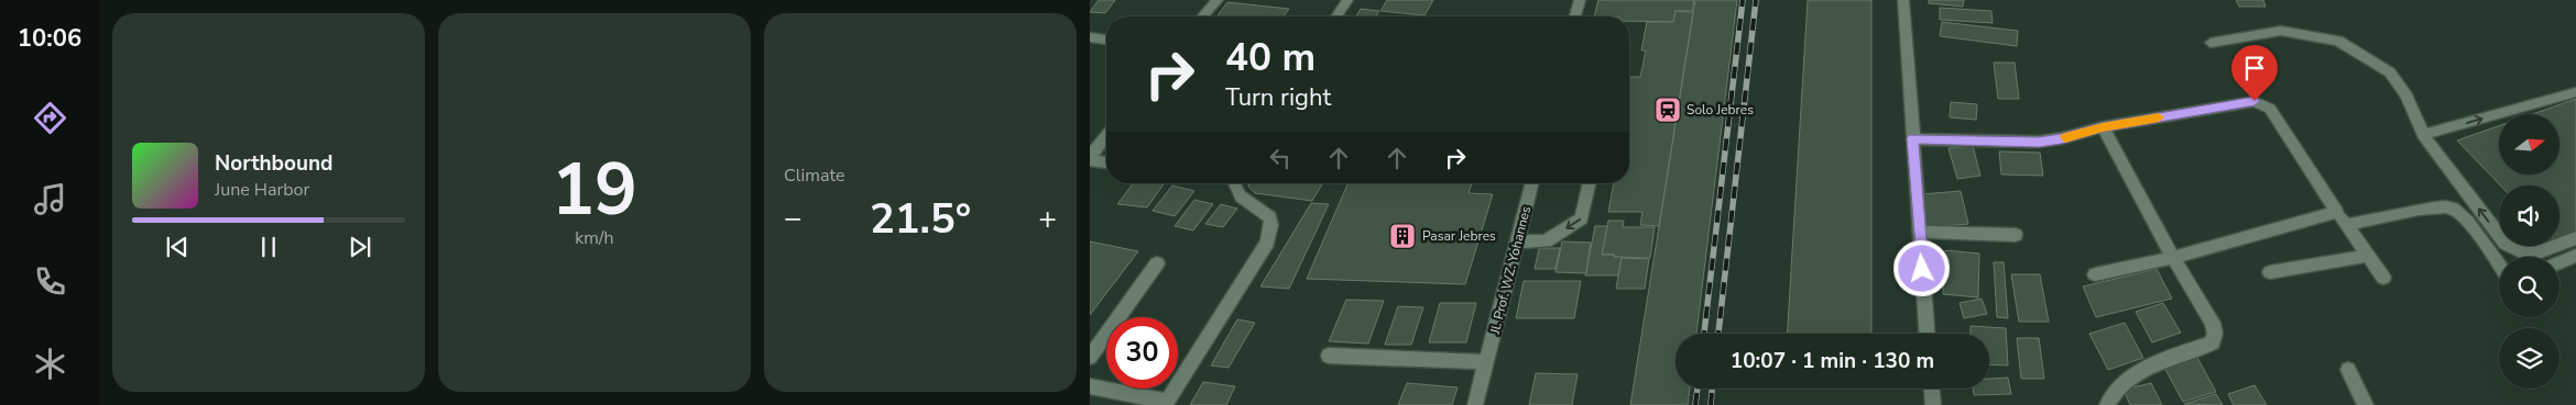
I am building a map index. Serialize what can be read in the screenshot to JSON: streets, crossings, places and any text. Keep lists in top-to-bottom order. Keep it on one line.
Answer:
{"streets":{"street":["Jl. Prof. WZ. Yohannes"]},"places":{"station":["Solo Jebres"],"building":["Pasar Jebres"]},"north":"right","page":{"tabs":"10:06","tile":[["19","km/h"],"Climate"],"turn":["40 m","Turn right"],"song":["Northbound","June Harbor"],"heat":["−","21.5°","+"],"limit":"30","trip":"10:07 · 1 min · 130 m"}}
